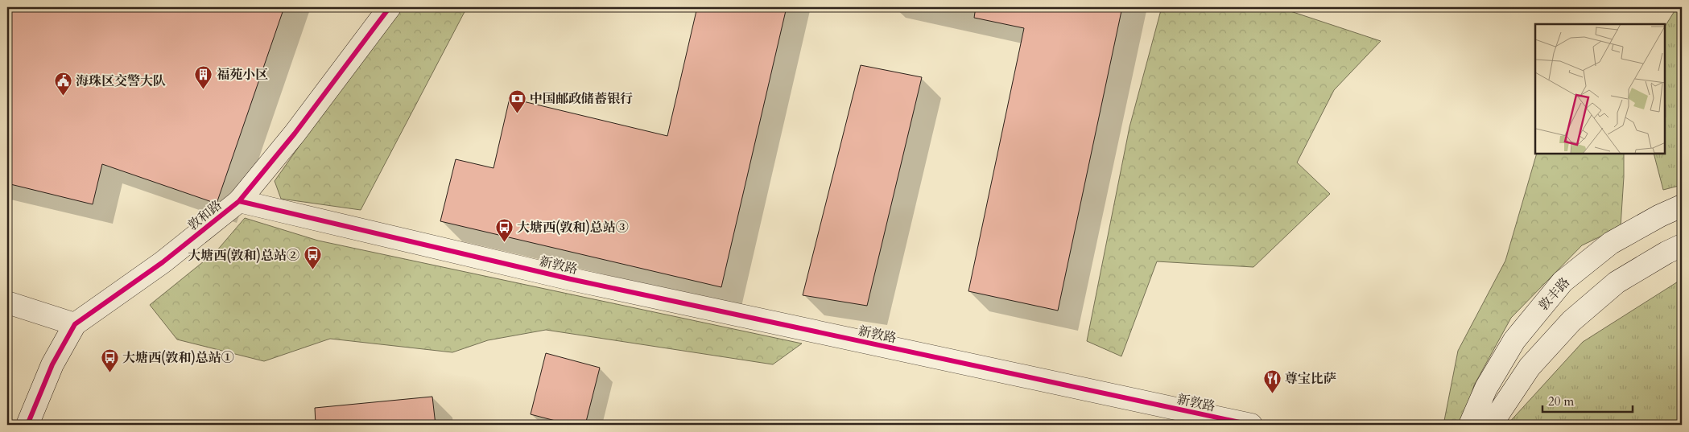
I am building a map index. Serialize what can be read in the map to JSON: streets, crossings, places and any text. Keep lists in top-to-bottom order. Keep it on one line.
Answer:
{"streets":{"street":["敦和路","新敦路","敦丰路"]},"crossings":[["敦和路","新敦路"]],"places":{"building":["福苑小区"],"public building":["海珠区交警大队"],"bank":["中国邮政储蓄银行"],"bus stop":["大塘西(敦和)总站③","大塘西(敦和)总站②","大塘西(敦和)总站①"],"restaurant":["尊宝比萨"]},"scale_bar":"20 m"}
